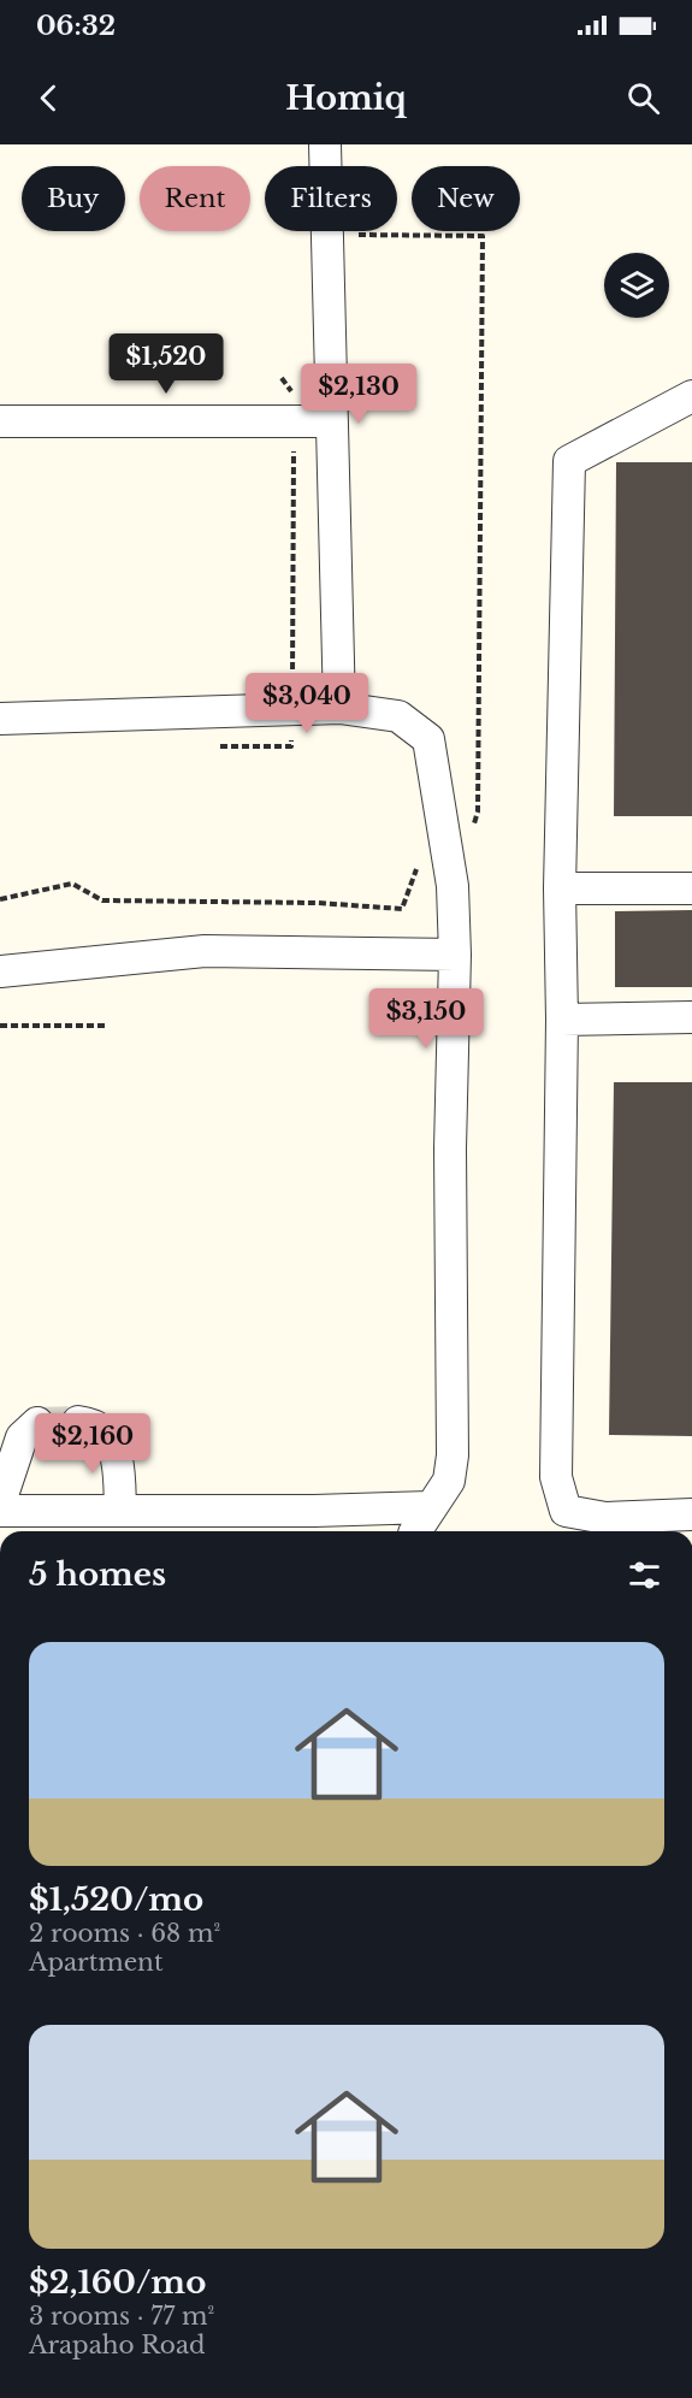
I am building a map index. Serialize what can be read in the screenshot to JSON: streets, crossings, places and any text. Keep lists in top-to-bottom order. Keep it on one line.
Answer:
{"page":{"status":"06:32","header":"Homiq","chip":["Buy","Rent","Filters","New"],"price":["$1,520","$2,130","$3,040","$3,150","$2,160"],"heading":"5 homes","list":[{"name":"$1,520/mo","note":"2 rooms · 68 m² · Apartment"},{"name":"$2,160/mo","note":"3 rooms · 77 m² · Arapaho Road"}]}}
